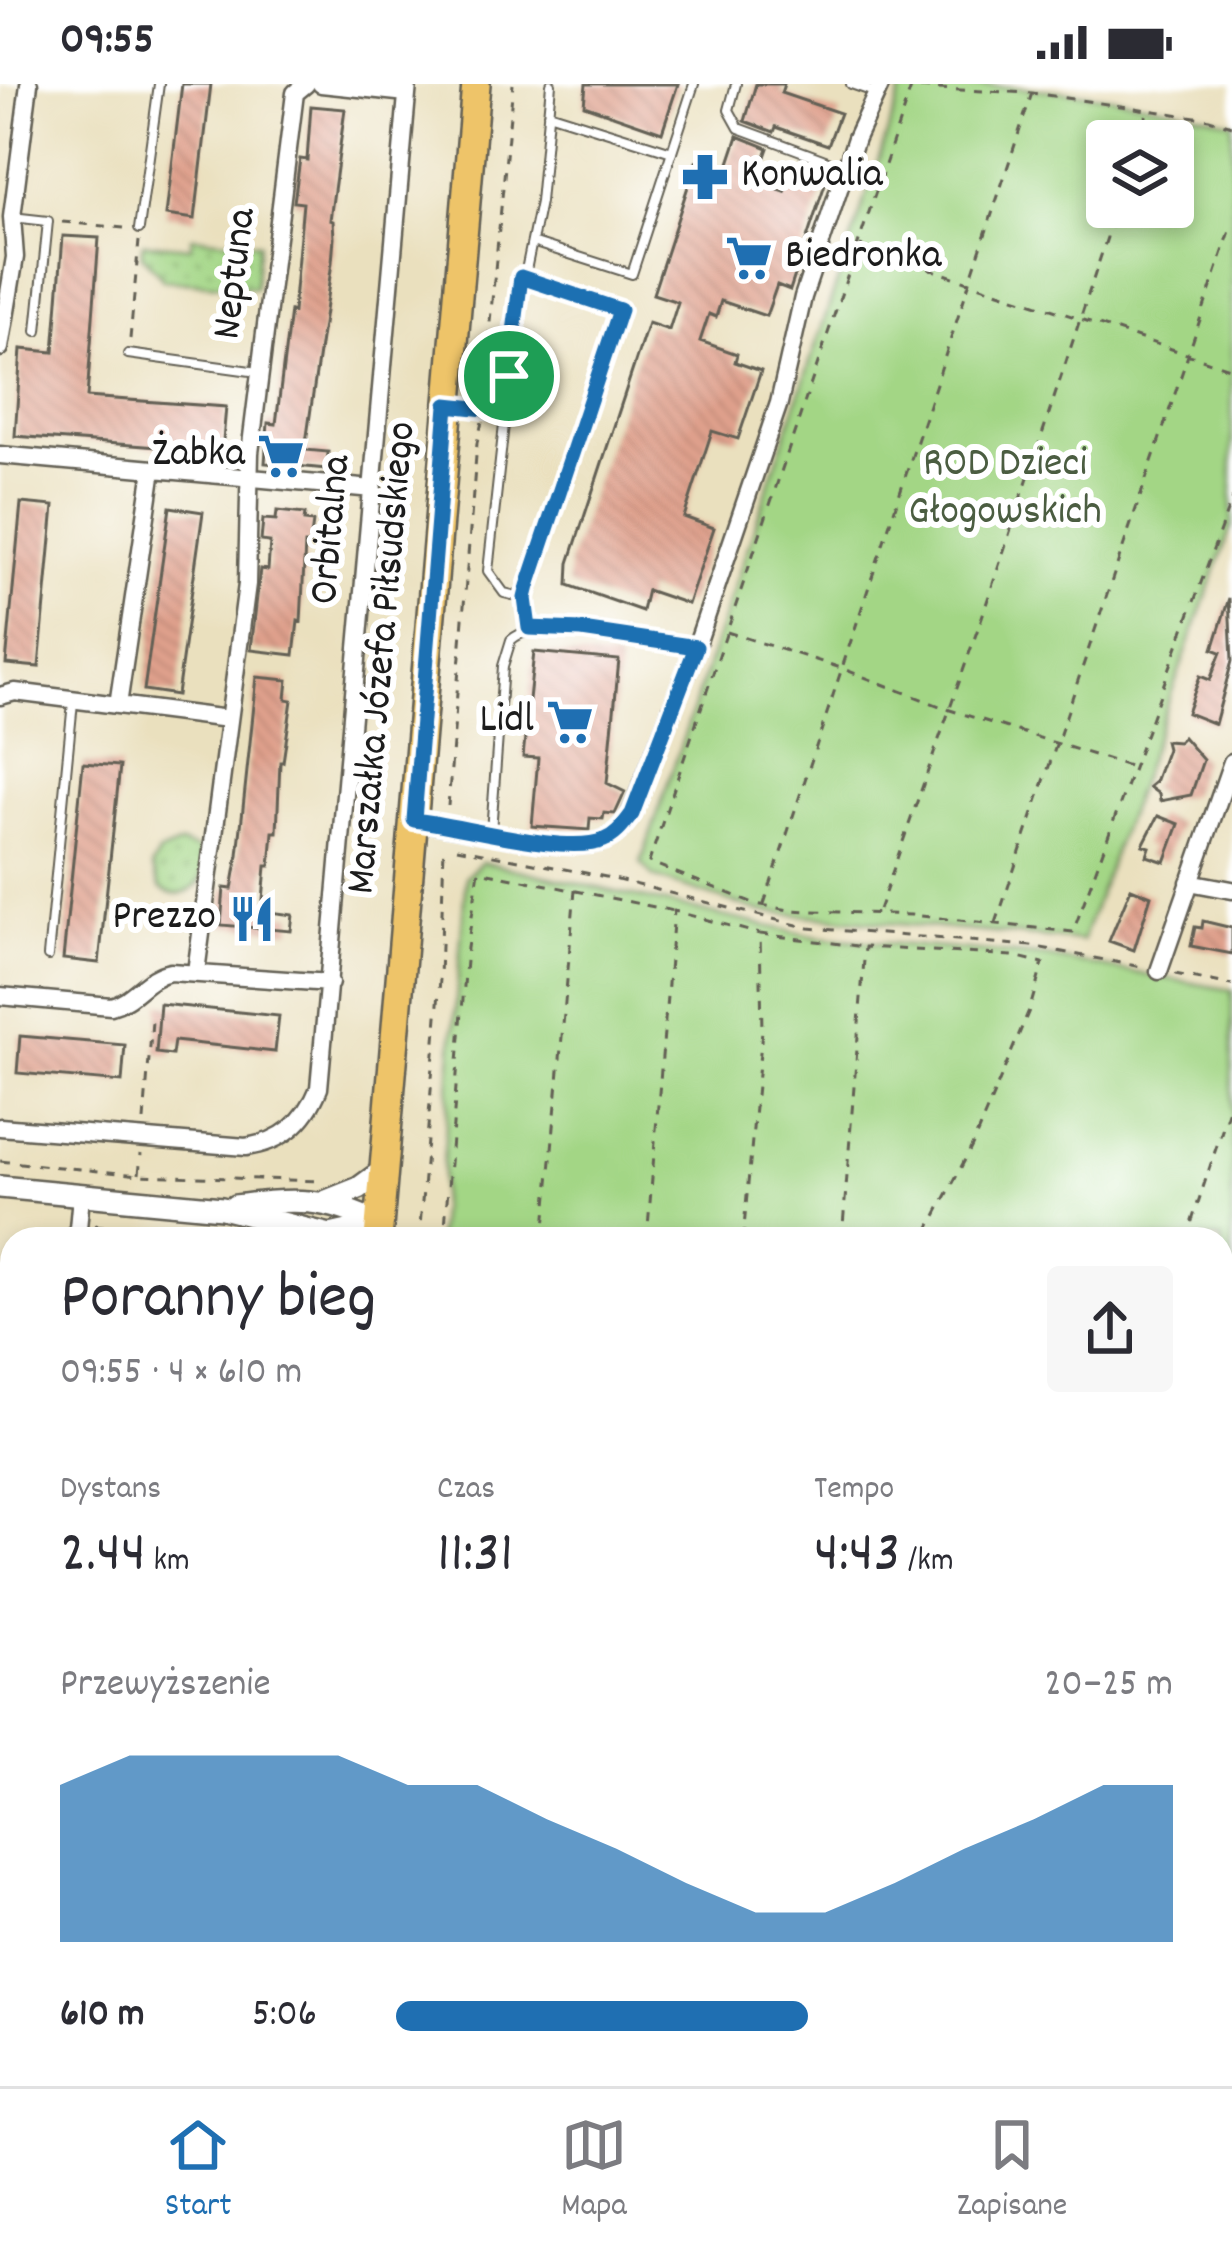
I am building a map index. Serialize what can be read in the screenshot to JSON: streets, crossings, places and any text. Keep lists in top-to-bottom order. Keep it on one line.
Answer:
{"streets":{"main road":["Marszałka Józefa Piłsudskiego"],"street":["Neptuna","Orbitalna"]},"parks":["ROD Dzieci Głogowskich"],"places":{"pharmacy":["Konwalia"],"supermarket":["Biedronka","Żabka","Lidl"],"restaurant":["Prezzo"]},"page":{"status":"09:55","heading":["Poranny bieg","09:55 · 4 × 610 m"],"stats":[["Dystans","2.44 km"],["Czas","11:31"],["Tempo","4:43 /km"]],"chart":["Przewyższenie","20–25 m"],"list":[{"name":"610 m","note":"5:06"}],"tabs":["Start","Mapa","Zapisane"]}}
